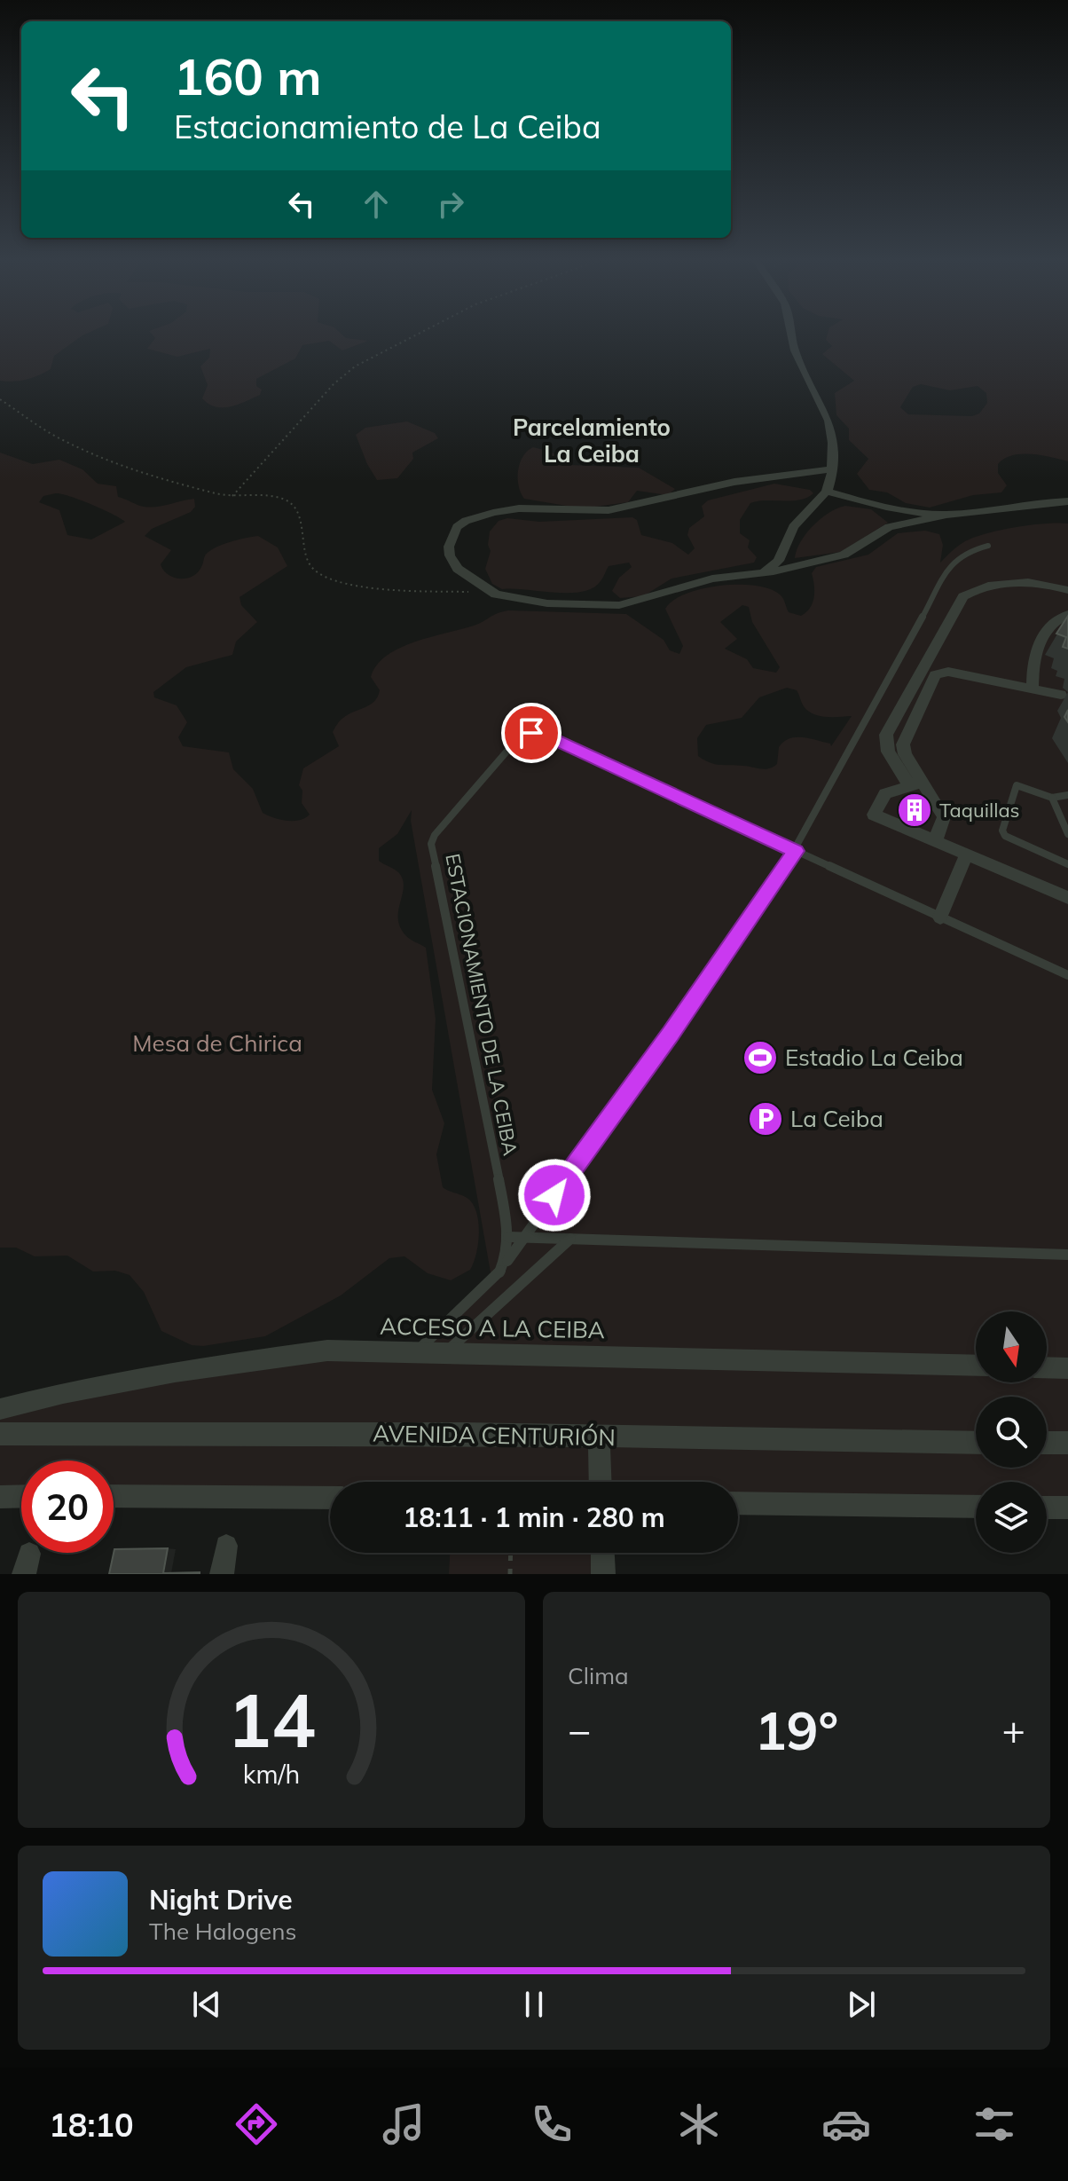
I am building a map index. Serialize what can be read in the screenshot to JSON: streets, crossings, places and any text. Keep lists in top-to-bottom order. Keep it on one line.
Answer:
{"streets":{"street":["ACCESO A LA CEIBA","AVENIDA CENTURIÓN"],"lane":["ESTACIONAMIENTO DE LA CEIBA"]},"districts":["Parcelamiento La Ceiba"],"parks":["Mesa de Chirica"],"places":{"building":["Taquillas"],"sports":["Estadio La Ceiba"],"parking":["La Ceiba"]},"north":"bottom","page":{"turn":["160 m","Estacionamiento de La Ceiba"],"limit":"20","trip":"18:11 · 1 min · 280 m","tile":"Clima","heat":["−","19°","+"],"song":["Night Drive","The Halogens"],"tabs":"18:10","gauge":["14","km/h"]}}
